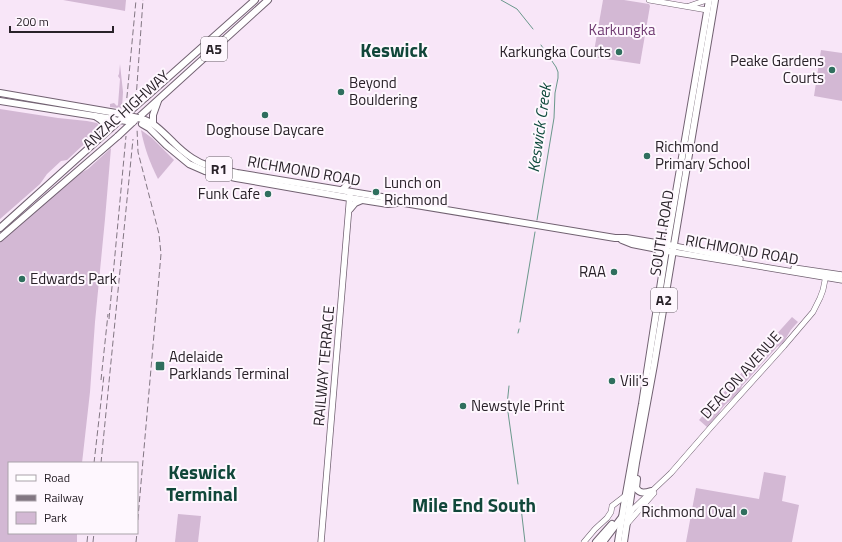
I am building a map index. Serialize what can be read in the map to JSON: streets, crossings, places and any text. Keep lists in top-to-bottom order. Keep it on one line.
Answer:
{"streets":{"main road":["A5","ANZAC HIGHWAY","R1","RICHMOND ROAD","SOUTH ROAD","A2","RAILWAY TERRACE"],"street":["DEACON AVENUE"]},"crossings":[["ANZAC HIGHWAY","R1"],["ANZAC HIGHWAY","RICHMOND ROAD"],["R1","RICHMOND ROAD"],["RICHMOND ROAD","SOUTH ROAD"],["RICHMOND ROAD","RAILWAY TERRACE"],["RICHMOND ROAD","DEACON AVENUE"],["SOUTH ROAD","DEACON AVENUE"]],"districts":["Keswick","Keswick Terminal","Mile End South"],"water":["Keswick Creek"],"parks":["Karkungka"],"places":{"other":["Karkungka Courts","Peake Gardens Courts","Beyond Bouldering","Doghouse Daycare","Richmond Primary School","Lunch on Richmond","Funk Cafe","RAA","Edwards Park","Vili's","Newstyle Print","Richmond Oval"],"transit":["Adelaide Parklands Terminal"]},"legend":["Road","Railway","Park"],"scale_bar":"200 m"}
